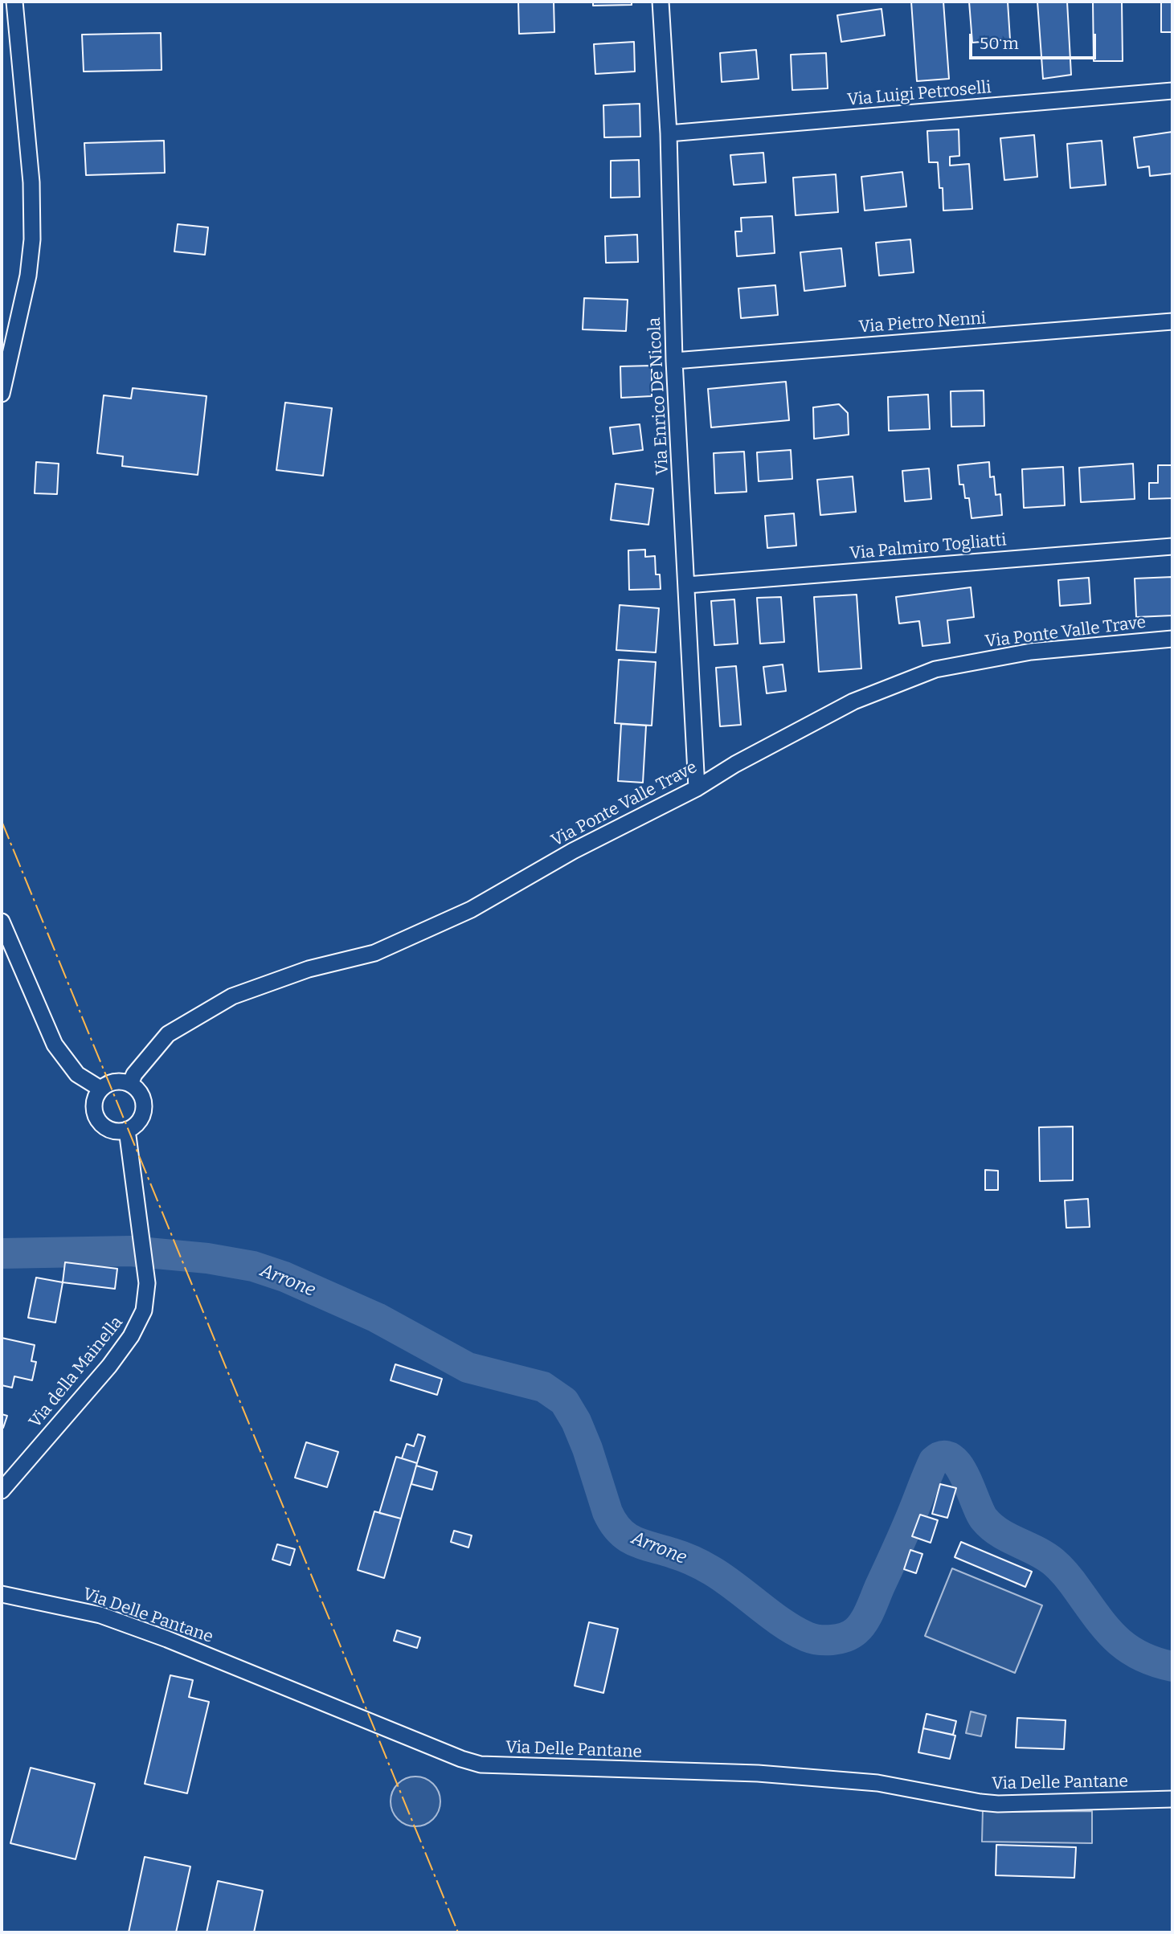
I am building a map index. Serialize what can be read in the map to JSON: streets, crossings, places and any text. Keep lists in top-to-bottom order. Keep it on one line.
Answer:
{"streets":{"street":["Via Luigi Petroselli","Via Pietro Nenni","Via Enrico De Nicola","Via Palmiro Togliatti","Via Ponte Valle Trave","Via della Mainella","Via Delle Pantane"]},"crossings":[["Via Luigi Petroselli","Via Enrico De Nicola"],["Via Pietro Nenni","Via Enrico De Nicola"],["Via Enrico De Nicola","Via Palmiro Togliatti"],["Via Enrico De Nicola","Via Ponte Valle Trave"],["Via Ponte Valle Trave","Via della Mainella"]],"water":["Arrone"],"scale_bar":"50 m"}
